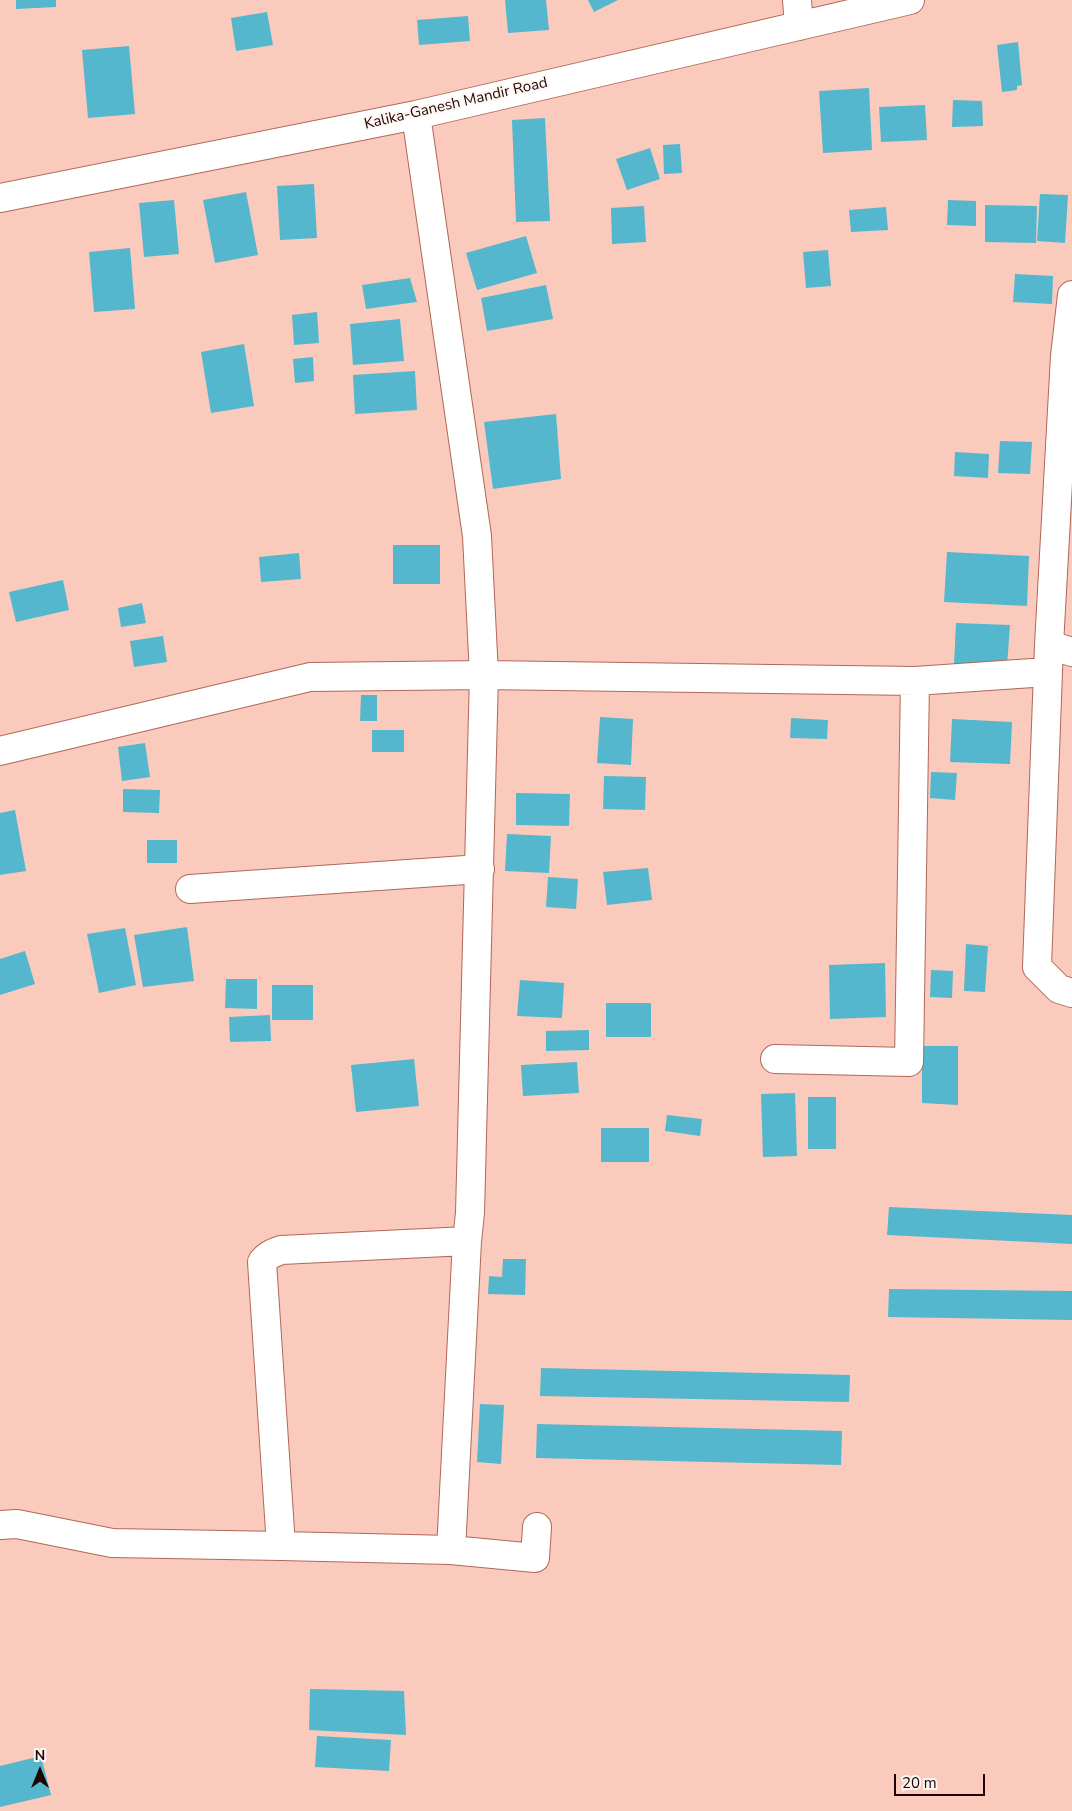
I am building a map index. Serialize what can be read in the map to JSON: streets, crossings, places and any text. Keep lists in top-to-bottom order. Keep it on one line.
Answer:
{"streets":{"street":["Kalika-Ganesh Mandir Road"]},"scale_bar":"20 m","north":"top"}
